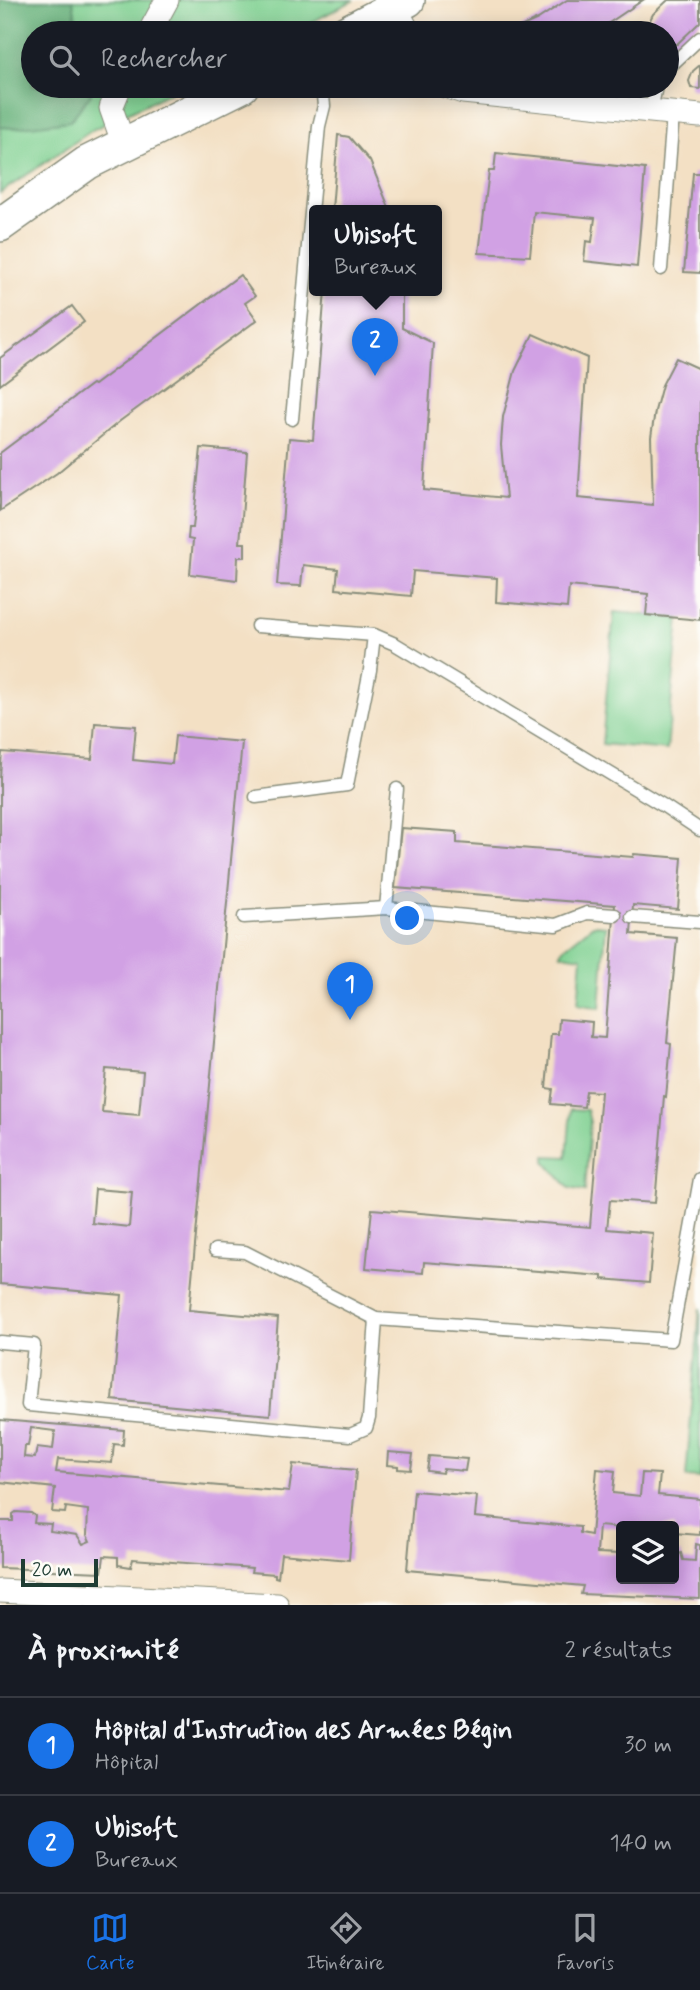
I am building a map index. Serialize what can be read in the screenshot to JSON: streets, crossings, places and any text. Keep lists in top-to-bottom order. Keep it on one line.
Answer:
{"scale_bar":"20 m","page":{"search":"Rechercher","popup":["Ubisoft","Bureaux"],"pins":["2","1"],"scale":"20 m","heading":["À proximité","2 résultats"],"list":[{"mark":"1","name":"Hôpital d'Instruction des Armées Bégin","note":"Hôpital","value":"30 m"},{"mark":"2","name":"Ubisoft","note":"Bureaux","value":"140 m"}],"nav":["Carte","Itinéraire","Favoris"]}}
